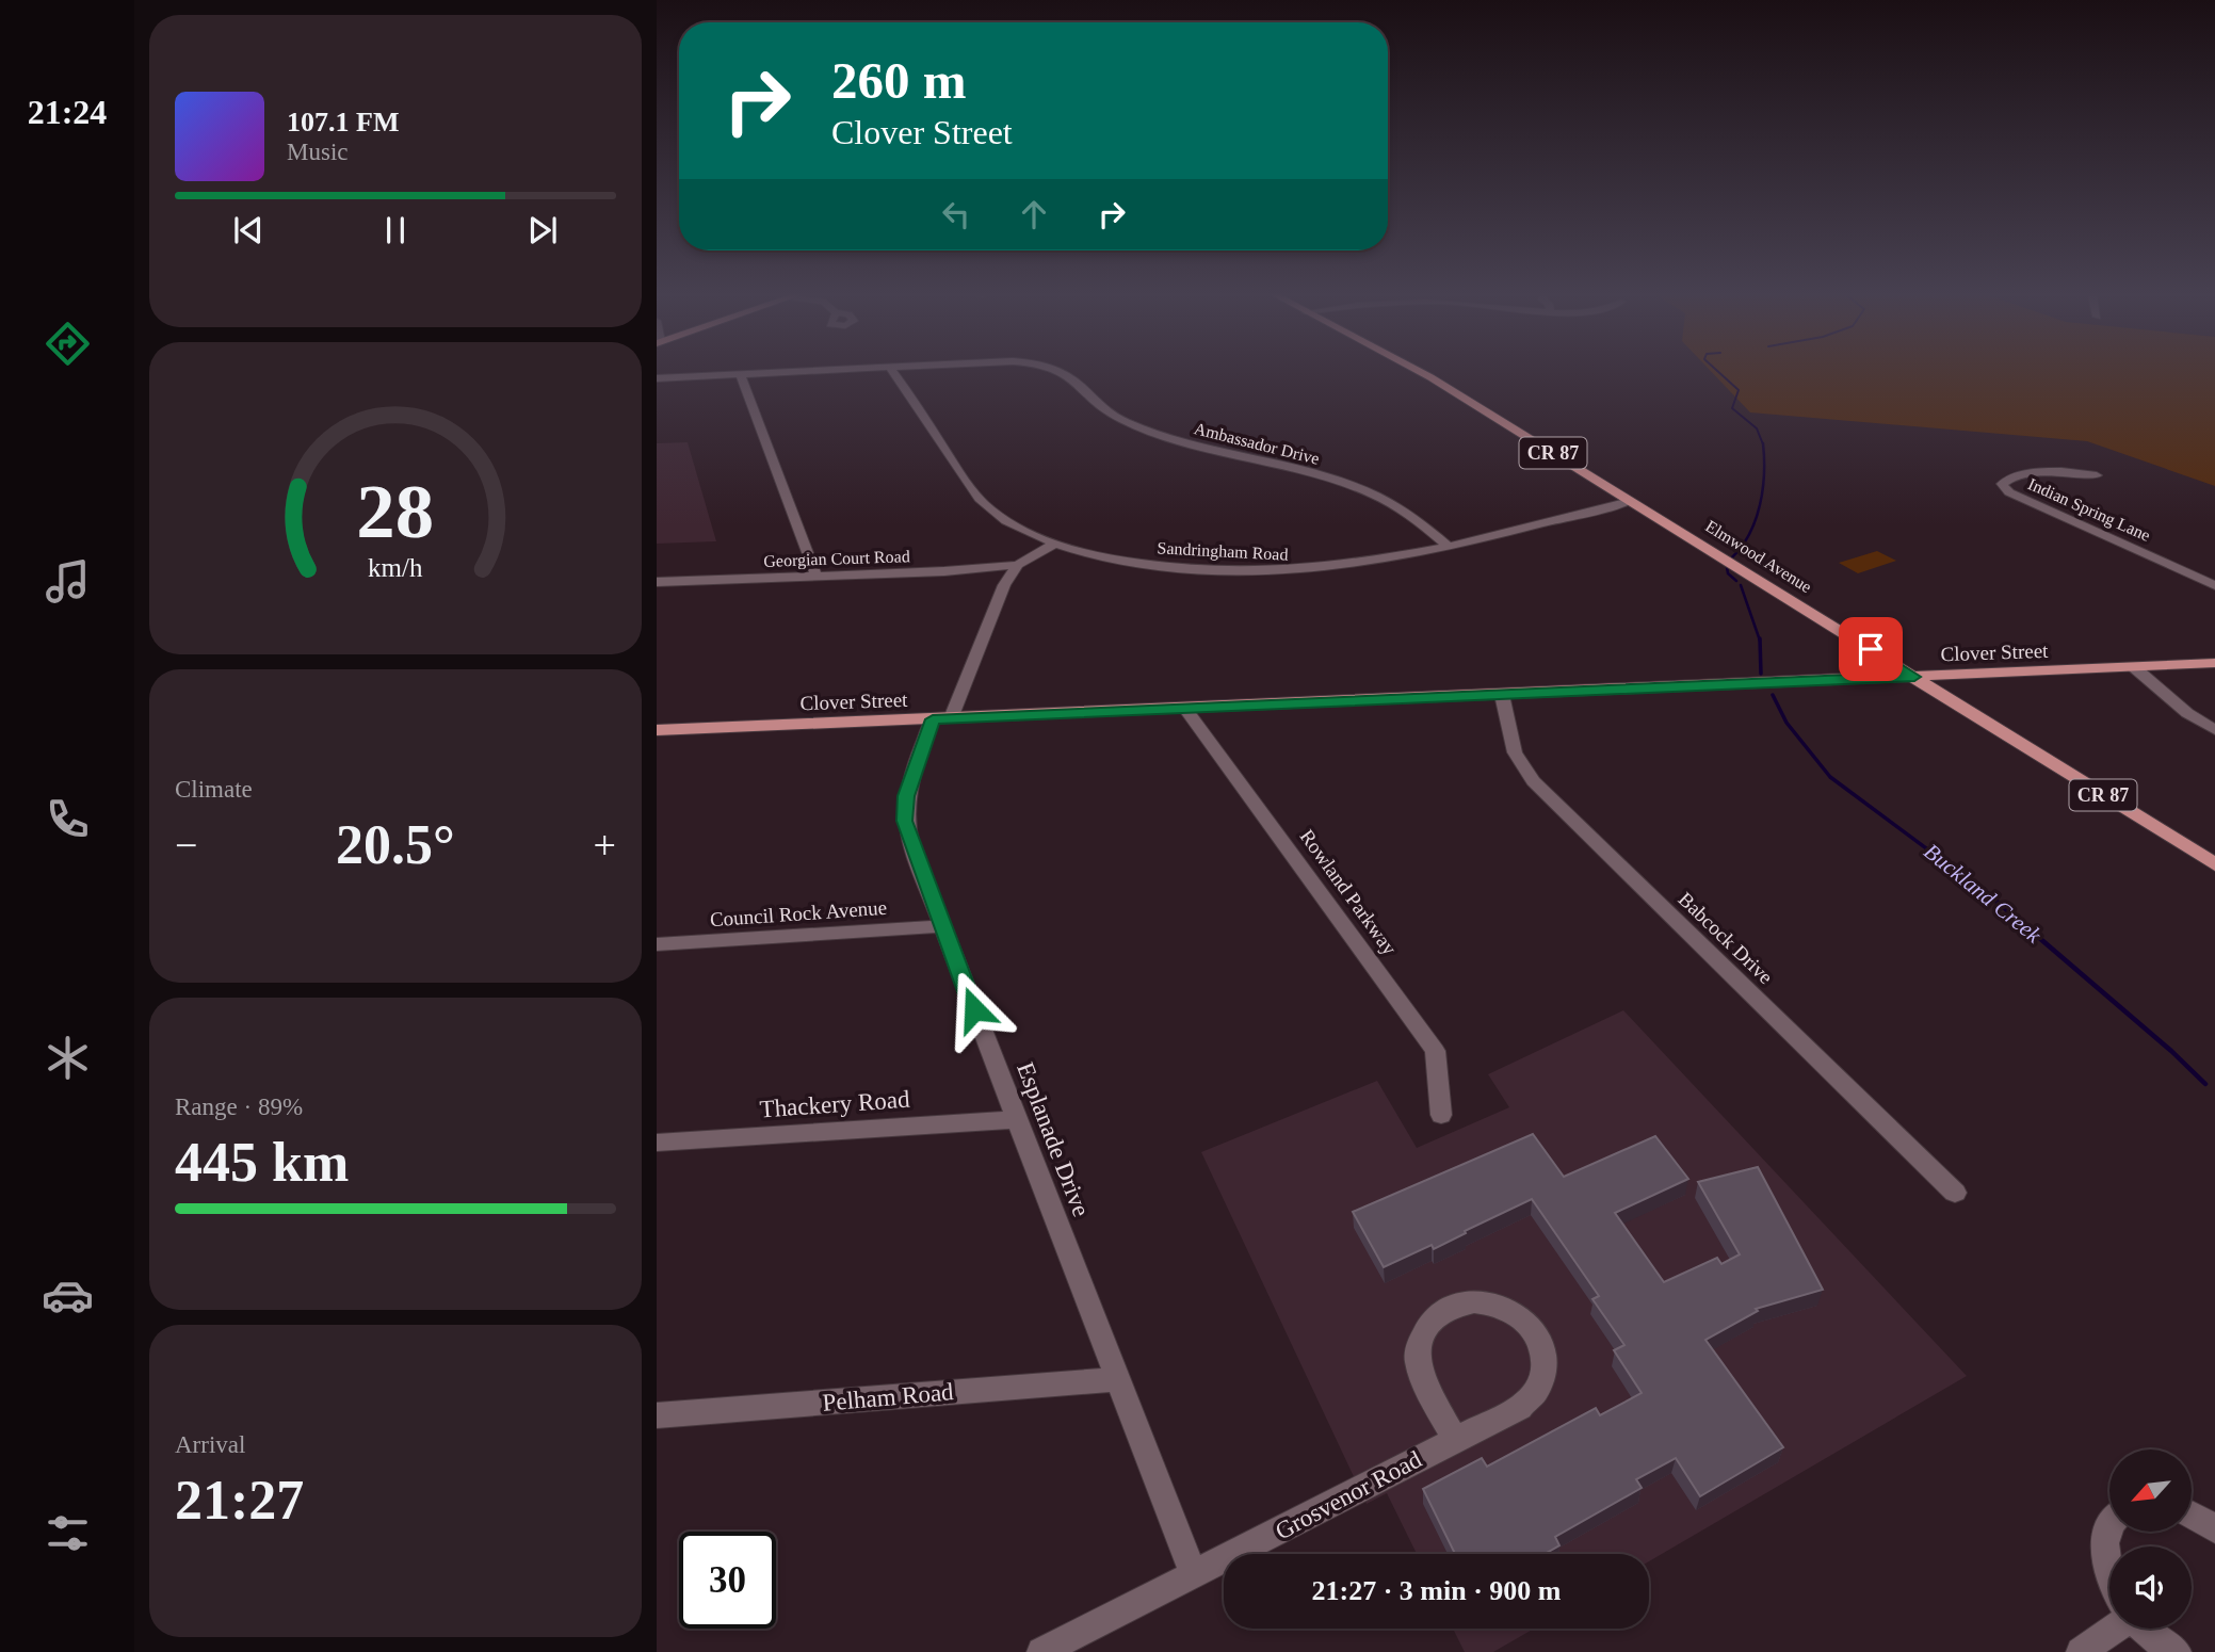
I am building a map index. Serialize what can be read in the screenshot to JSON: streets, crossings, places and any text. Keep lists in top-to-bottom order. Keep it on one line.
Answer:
{"streets":{"main road":["CR 87","Elmwood Avenue","Clover Street"],"street":["Ambassador Drive","Indian Spring Lane","Sandringham Road","Georgian Court Road","Rowland Parkway","Council Rock Avenue","Babcock Drive","Thackery Road","Esplanade Drive","Pelham Road","Grosvenor Road"]},"crossings":[["Ambassador Drive","Sandringham Road"],["Sandringham Road","Elmwood Avenue"],["Elmwood Avenue","Clover Street"],["Georgian Court Road","Esplanade Drive"],["Clover Street","Rowland Parkway"],["Clover Street","Babcock Drive"],["Clover Street","Esplanade Drive"],["Council Rock Avenue","Esplanade Drive"],["Thackery Road","Esplanade Drive"],["Esplanade Drive","Pelham Road"],["Esplanade Drive","Grosvenor Road"]],"water":["Buckland Creek"],"north":"bottom left","page":{"tabs":"21:24","turn":["260 m","Clover Street"],"song":["107.1 FM","Music"],"tile":["Climate",["Range · 89%","445 km"],["Arrival","21:27"]],"heat":["−","20.5°","+"],"limit":"30","trip":"21:27 · 3 min · 900 m","gauge":["28","km/h"]}}
